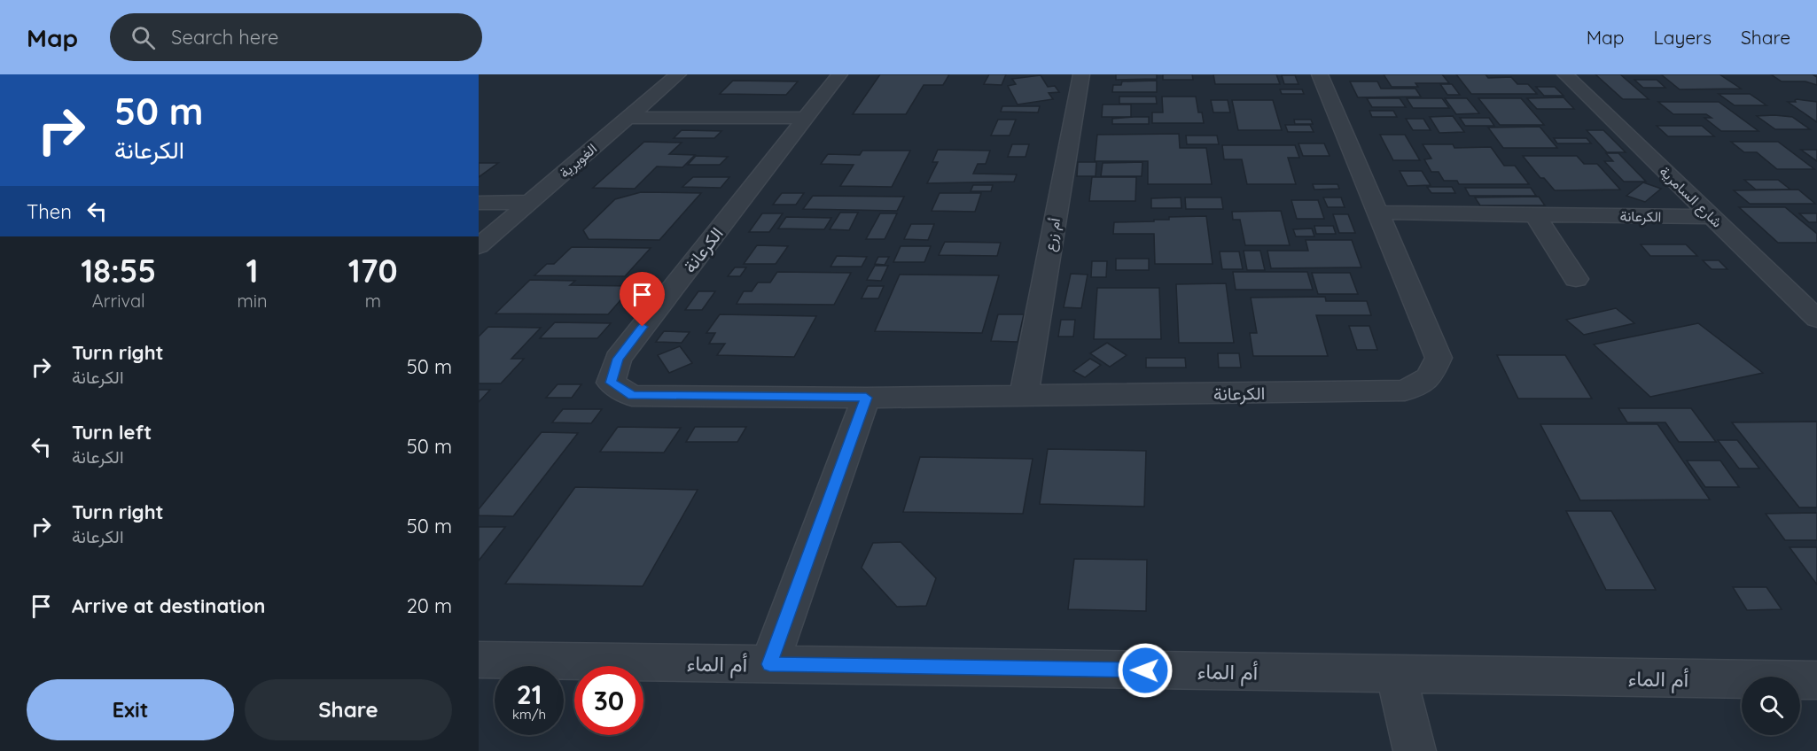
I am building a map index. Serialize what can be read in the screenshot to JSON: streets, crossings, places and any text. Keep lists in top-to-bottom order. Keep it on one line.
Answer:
{"streets":{"street":["الغويرية","شارع السامرية","الكرعانة","أم زرع","أم الماء"]},"crossings":[["شارع السامرية","الكرعانة"],["الكرعانة","أم زرع"]],"page":{"header":"Map","search":"Search here","nav":["Map","Layers","Share"],"turn":["50 m","الكرعانة"],"then":"Then","eta":["18:55","Arrival","1","min","170","m"],"list":[{"name":"Turn right","note":"الكرعانة","value":"50 m"},{"name":"Turn left","note":"الكرعانة","value":"50 m"},{"name":"Turn right","note":"الكرعانة","value":"50 m"},{"name":"Arrive at destination","value":"20 m"}],"speed":"21 km/h","limit":"30","buttons":["Exit","Share"]}}
